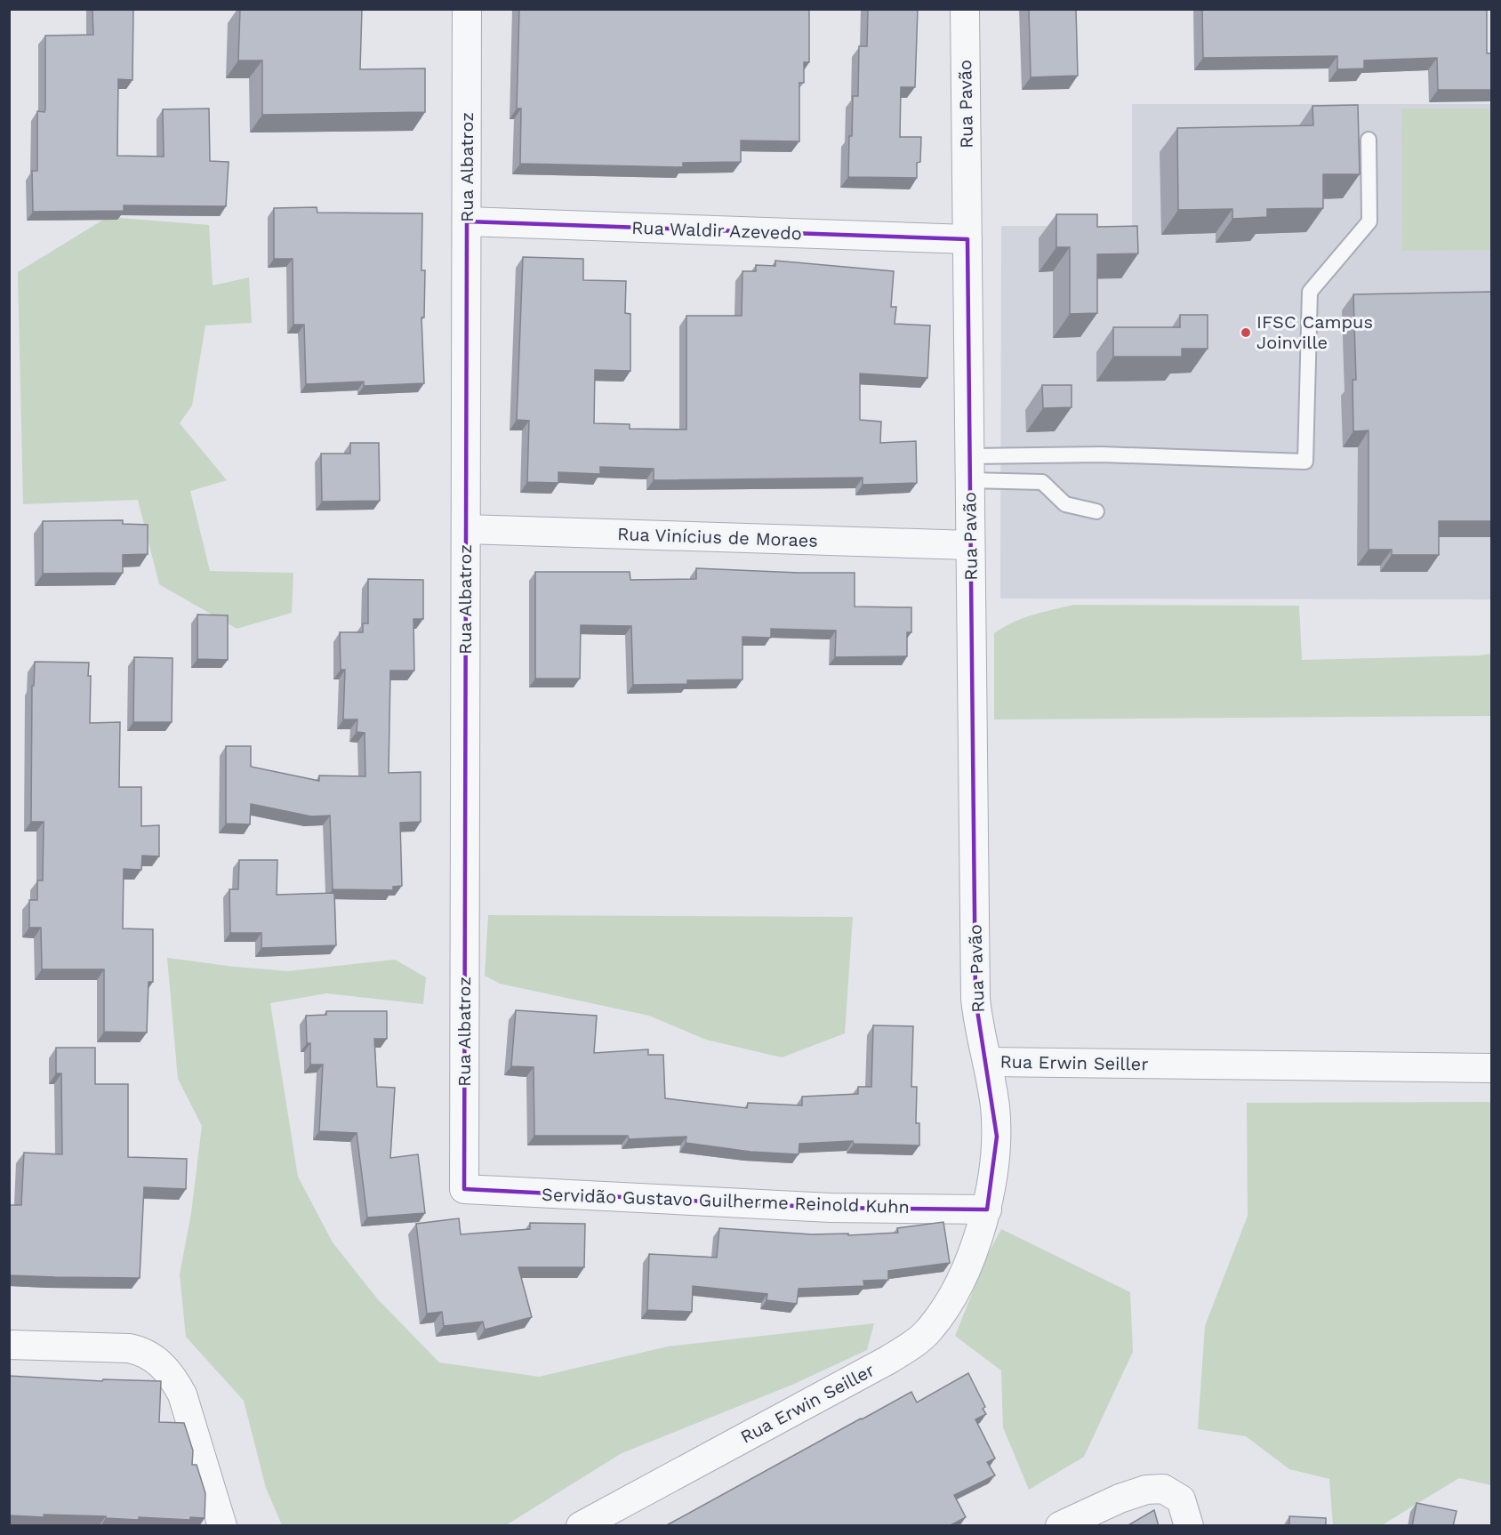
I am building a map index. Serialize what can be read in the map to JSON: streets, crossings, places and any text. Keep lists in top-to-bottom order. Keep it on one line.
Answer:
{"streets":{"street":["Rua Pavão","Rua Albatroz","Rua Waldir Azevedo","Rua Vinícius de Moraes","Rua Erwin Seiller","Servidão Gustavo Guilherme Reinold Kuhn"]},"crossings":[["Rua Pavão","Rua Waldir Azevedo"],["Rua Pavão","Rua Vinícius de Moraes"],["Rua Pavão","Rua Erwin Seiller"],["Rua Albatroz","Rua Waldir Azevedo"],["Rua Albatroz","Rua Vinícius de Moraes"],["Rua Albatroz","Servidão Gustavo Guilherme Reinold Kuhn"],["Rua Erwin Seiller","Servidão Gustavo Guilherme Reinold Kuhn"]],"places":["IFSC Campus Joinville"]}
